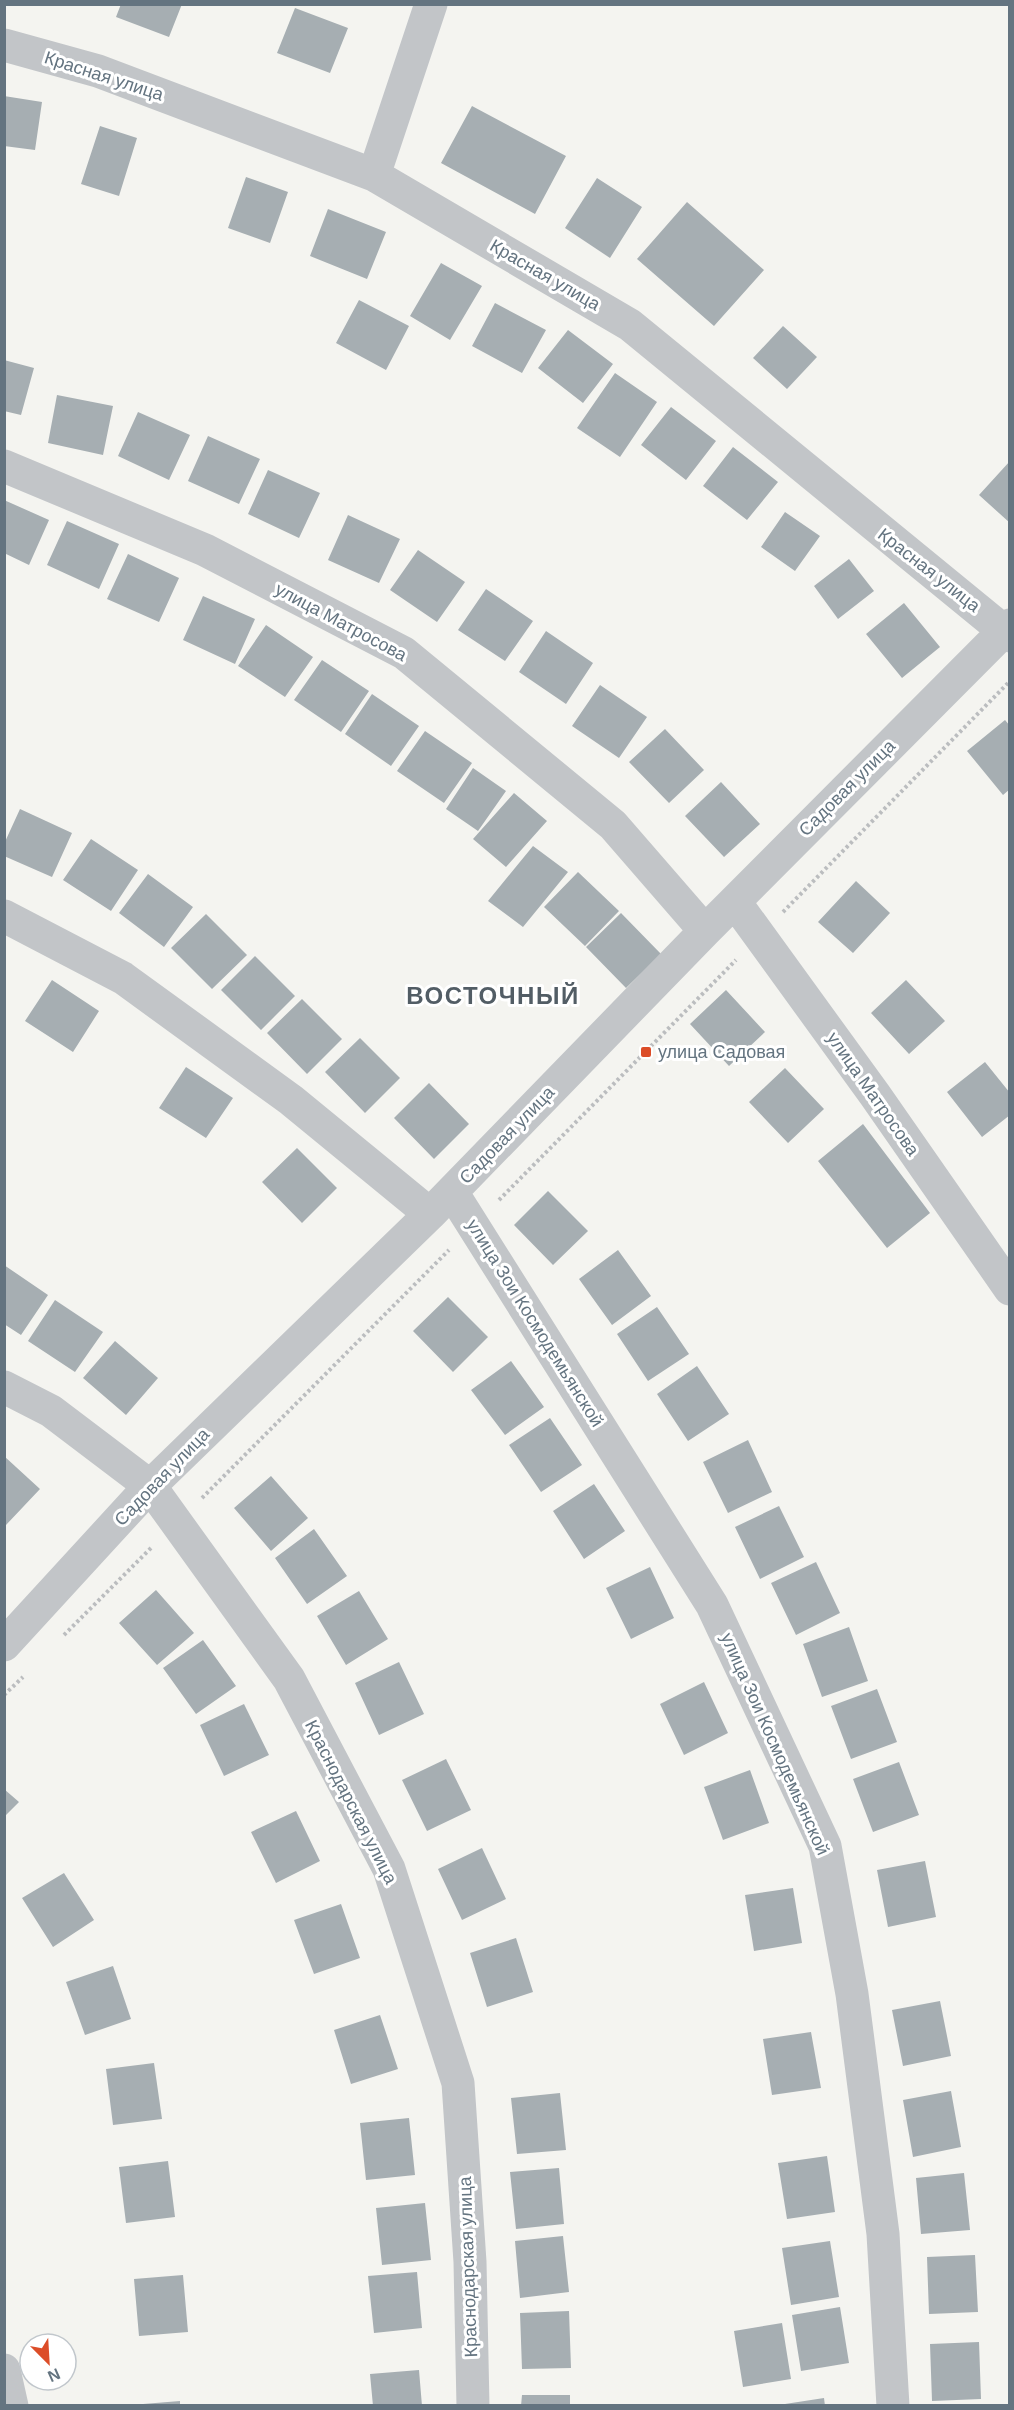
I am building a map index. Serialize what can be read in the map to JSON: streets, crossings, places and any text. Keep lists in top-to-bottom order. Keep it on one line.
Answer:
{"streets":{"street":["Красная улица","улица Матросова","Садовая улица","улица Зои Космодемьянской","Краснодарская улица"]},"crossings":[["Красная улица","Садовая улица"],["улица Матросова","Садовая улица"],["Садовая улица","улица Зои Космодемьянской"],["Садовая улица","Краснодарская улица"]],"districts":["ВОСТОЧНЫЙ"],"places":{"transit":["улица Садовая"]},"north":"bottom right"}
